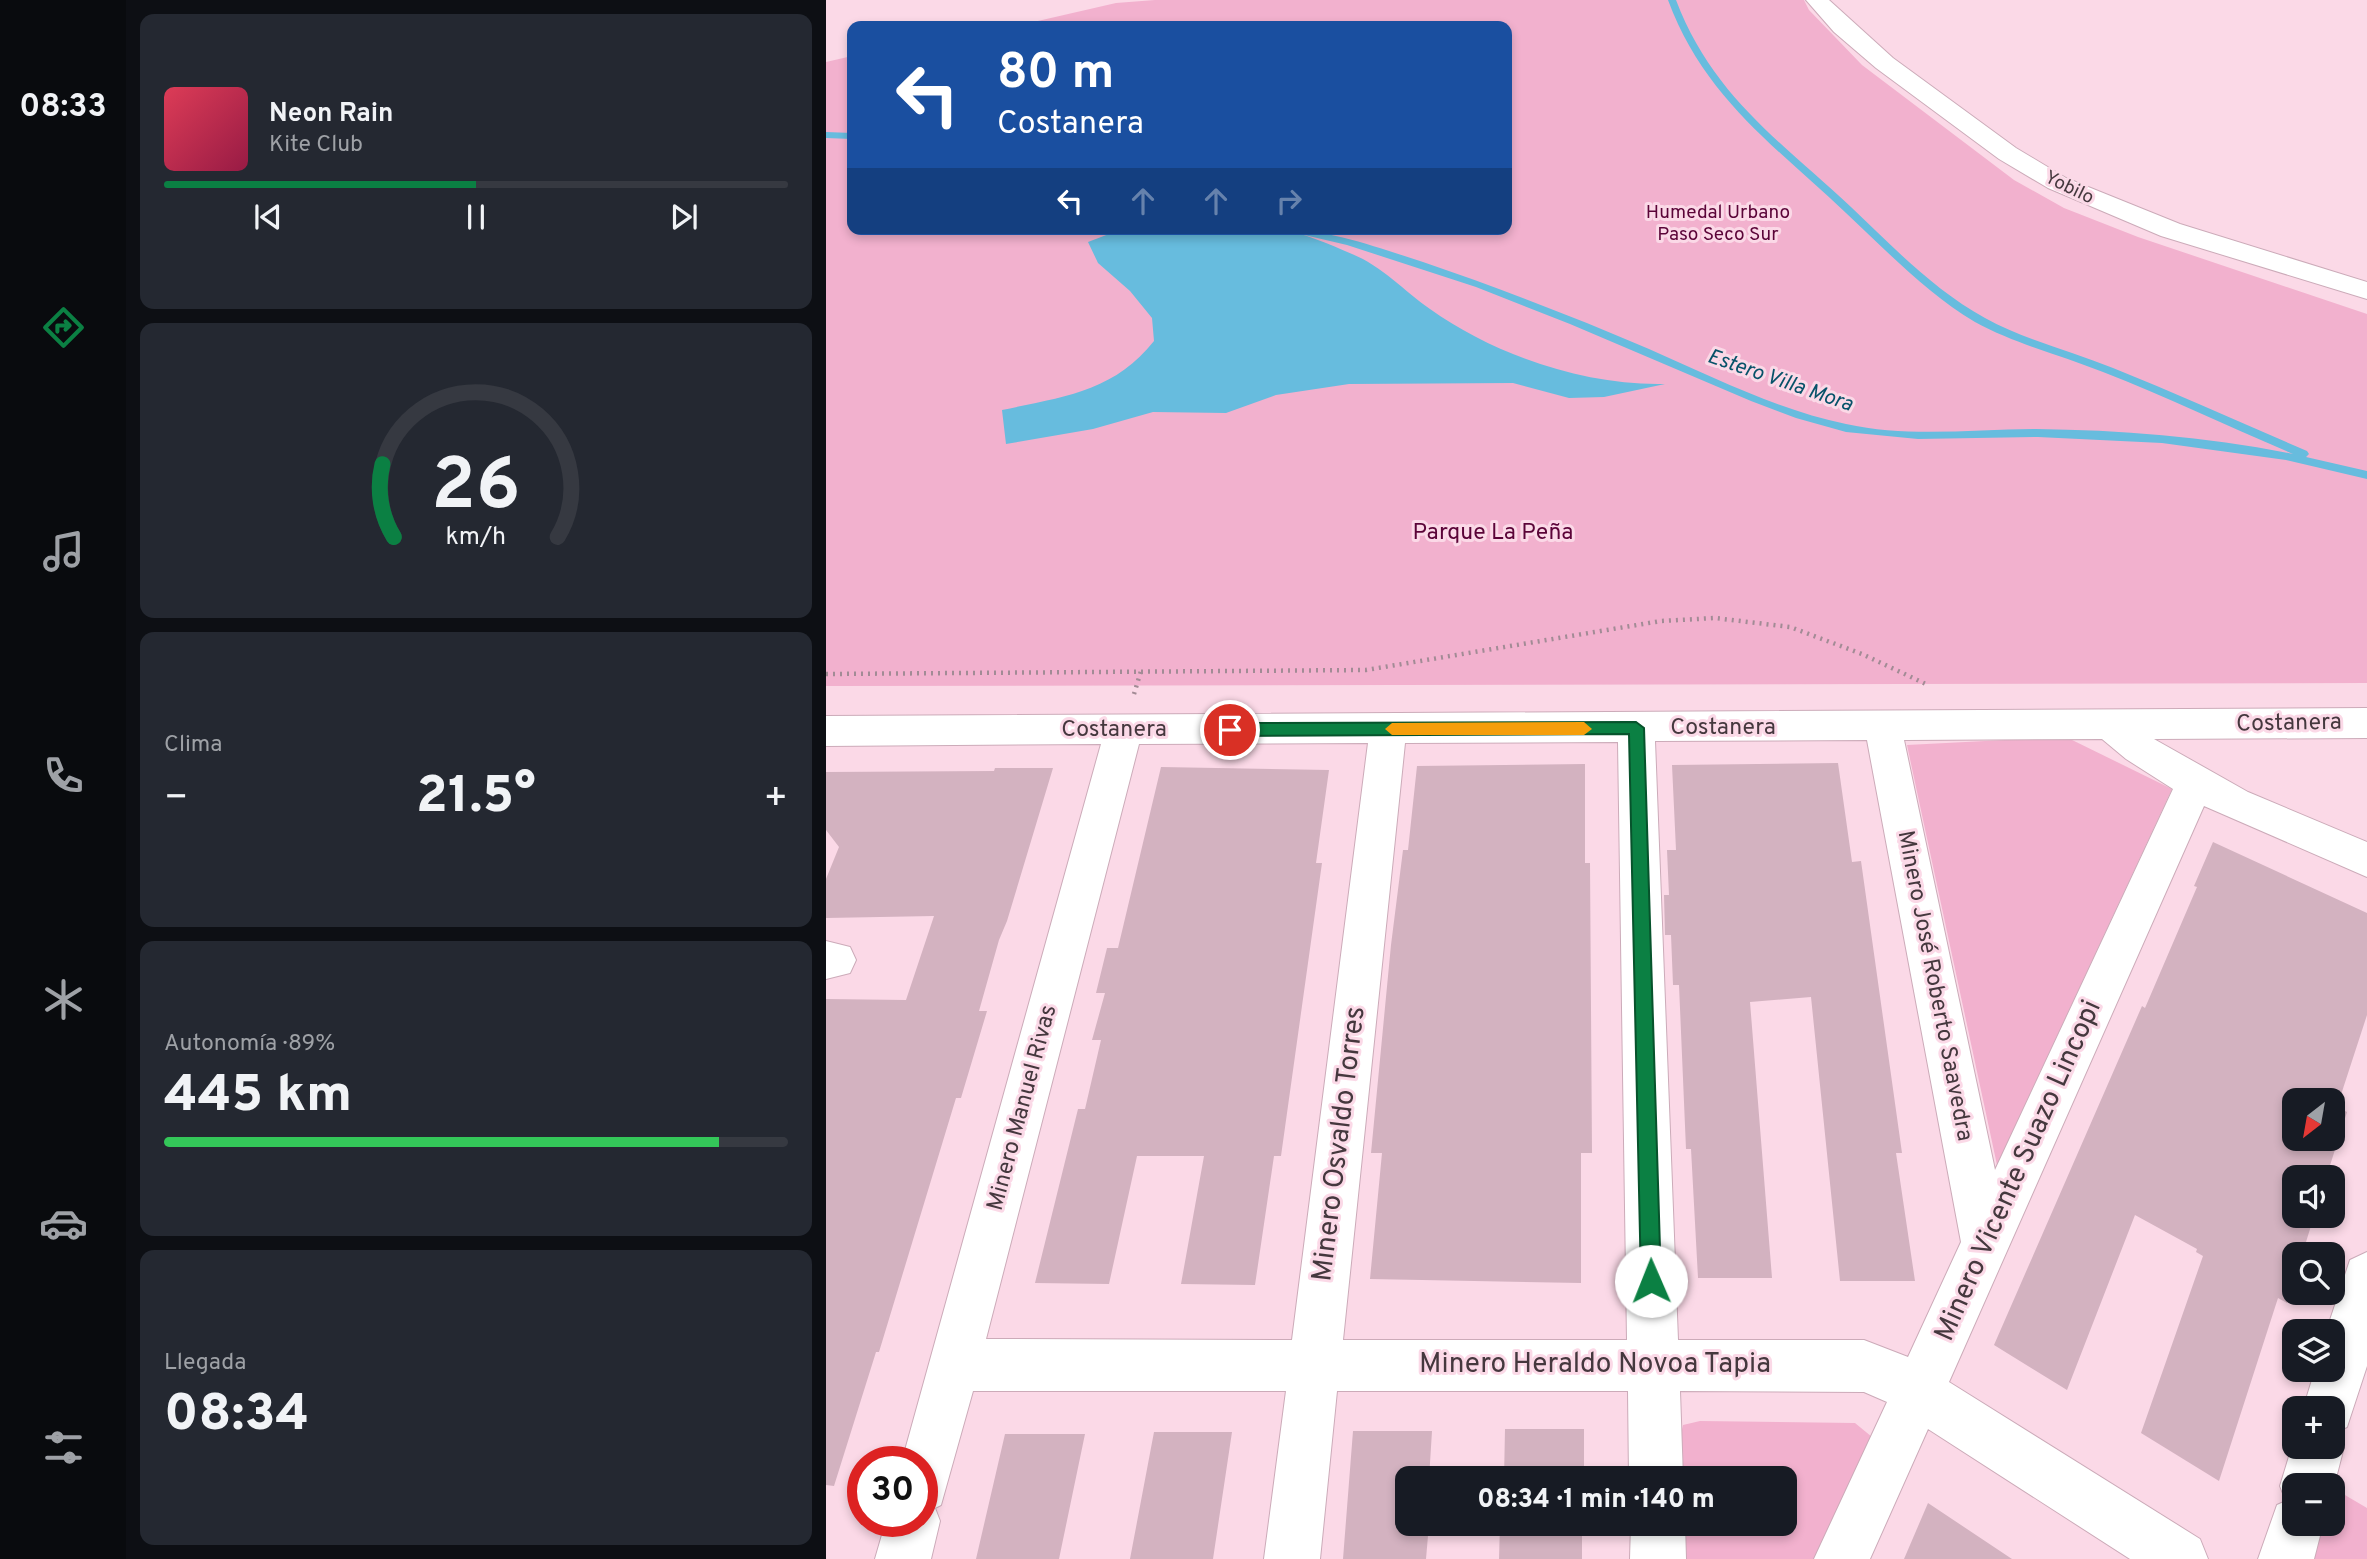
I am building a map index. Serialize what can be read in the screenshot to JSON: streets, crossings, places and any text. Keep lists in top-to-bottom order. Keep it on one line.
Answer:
{"streets":{"street":["Yobilo","Costanera","Minero José Roberto Saavedra","Minero Manuel Rivas","Minero Osvaldo Torres","Minero Vicente Suazo Lincopi","Minero Heraldo Novoa Tapia"]},"crossings":[["Costanera","Minero José Roberto Saavedra"],["Costanera","Minero Manuel Rivas"],["Costanera","Minero Osvaldo Torres"],["Minero José Roberto Saavedra","Minero Vicente Suazo Lincopi"],["Minero Manuel Rivas","Minero Heraldo Novoa Tapia"],["Minero Osvaldo Torres","Minero Heraldo Novoa Tapia"],["Minero Vicente Suazo Lincopi","Minero Heraldo Novoa Tapia"]],"water":["Estero Villa Mora"],"parks":["Humedal Urbano Paso Seco Sur","Parque La Peña"],"north":"bottom left","page":{"tabs":"08:33","turn":["80 m","Costanera"],"song":["Neon Rain","Kite Club"],"tile":["Clima",["Autonomía · 89%","445 km"],["Llegada","08:34"]],"heat":["−","21.5°","+"],"map_buttons":["+","−"],"limit":"30","trip":"08:34 · 1 min · 140 m","gauge":["26","km/h"]}}
